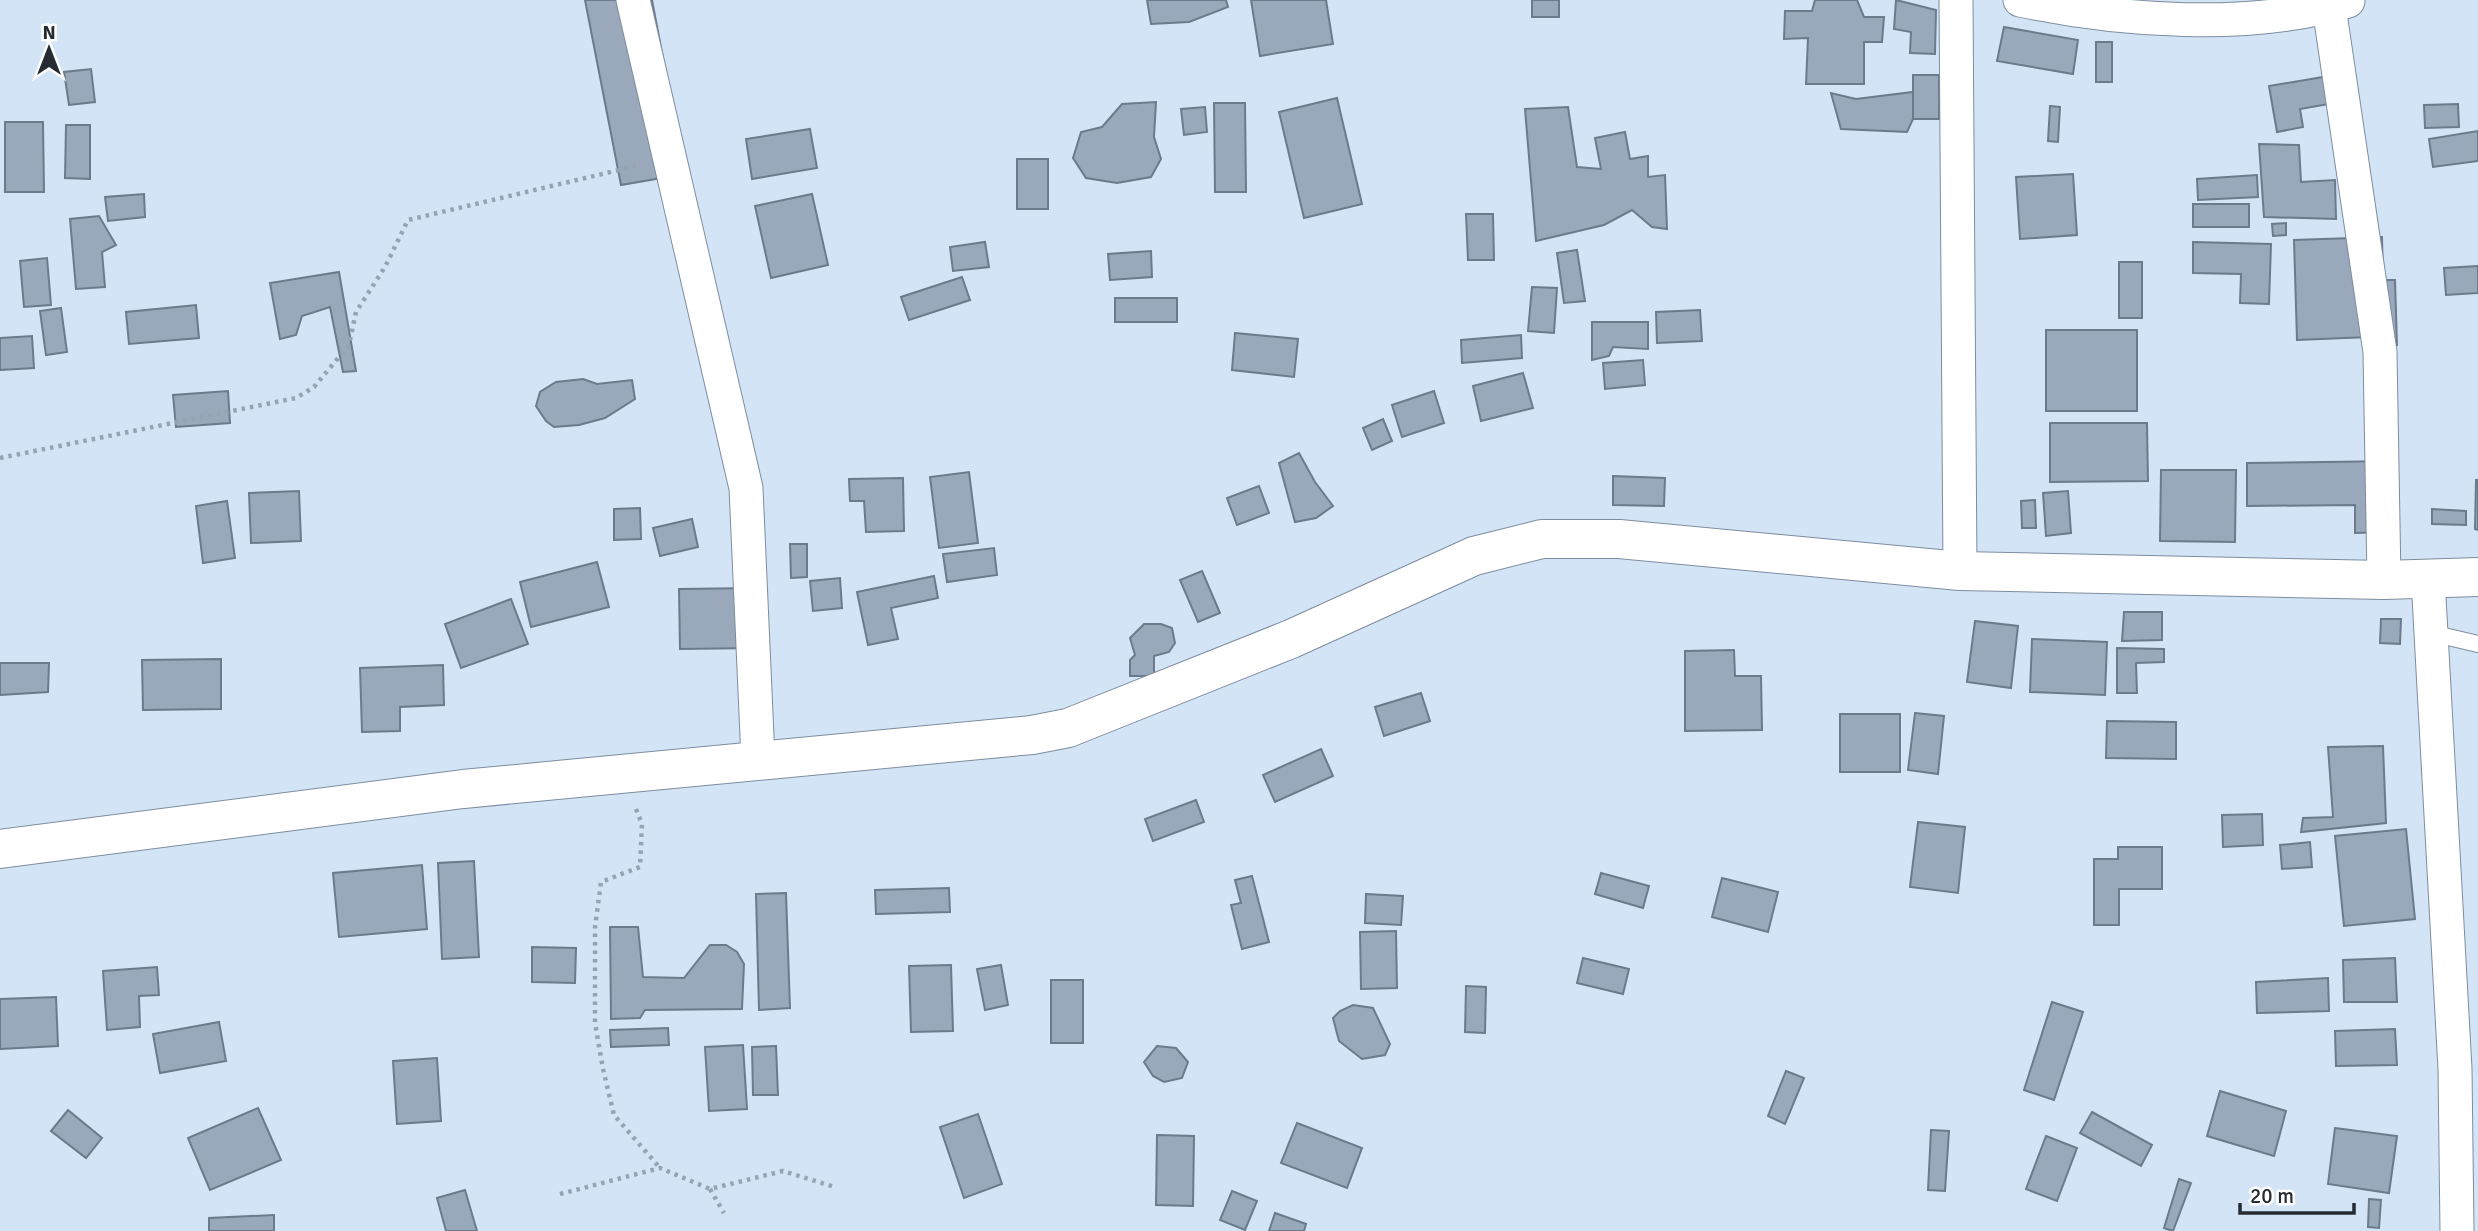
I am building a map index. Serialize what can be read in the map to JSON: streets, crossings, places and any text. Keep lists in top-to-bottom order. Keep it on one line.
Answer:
{"scale_bar":"20 m","north":"top"}
